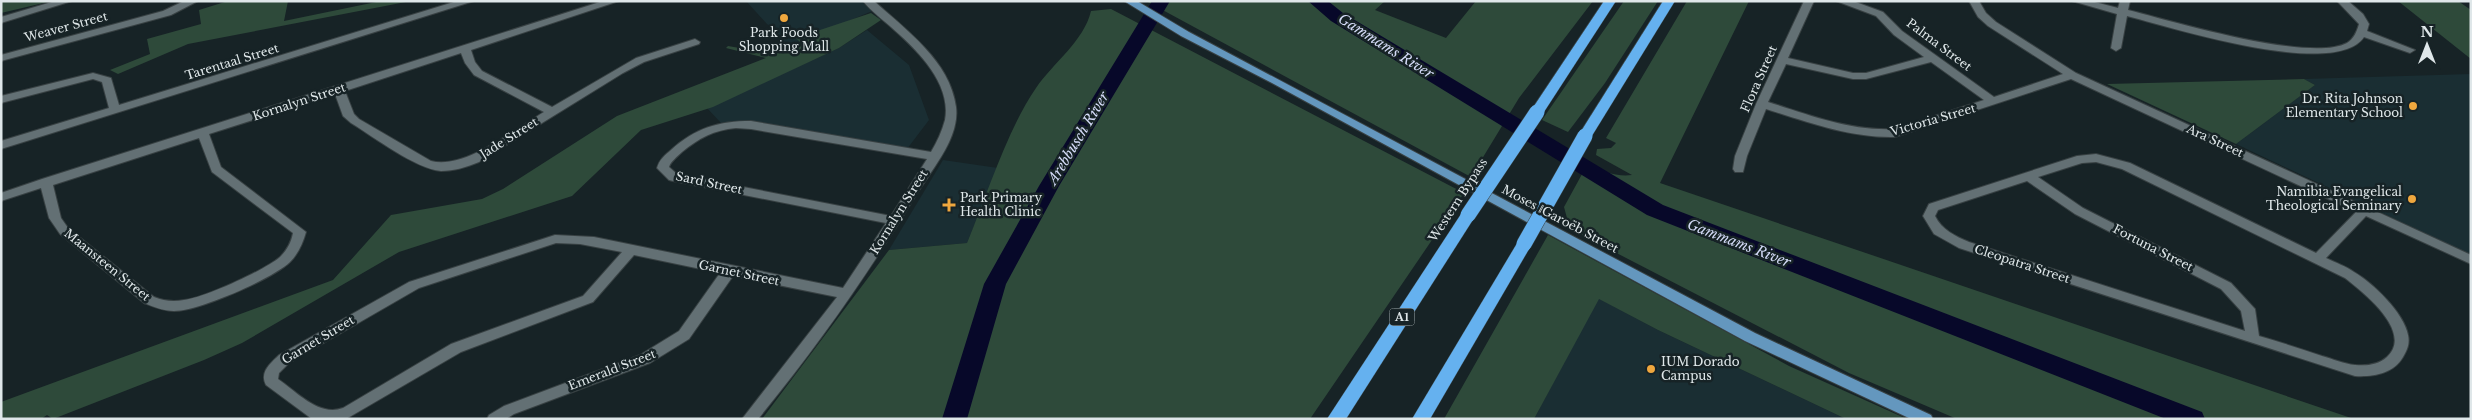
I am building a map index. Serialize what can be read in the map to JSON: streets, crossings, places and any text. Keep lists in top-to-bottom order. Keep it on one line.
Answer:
{"streets":{"highway":["Western Bypass","A1"],"main road":["Moses ǁGaroëb Street"],"street":["Weaver Street","Palma Street","Tarentaal Street","Flora Street","Kornalyn Street","Victoria Street","Jade Street","Ara Street","Sard Street","Fortuna Street","Cleopatra Street","Maansteen Street","Garnet Street","Emerald Street"]},"crossings":[["Palma Street","Victoria Street"],["Flora Street","Victoria Street"],["Kornalyn Street","Jade Street"],["Kornalyn Street","Sard Street"],["Kornalyn Street","Maansteen Street"],["Kornalyn Street","Garnet Street"],["Victoria Street","Ara Street"],["Fortuna Street","Cleopatra Street"],["Garnet Street","Emerald Street"]],"water":["Gammams River","Arebbusch River"],"places":{"other":["Park Foods Shopping Mall","Dr. Rita Johnson Elementary School","Namibia Evangelical Theological Seminary","IUM Dorado Campus"],"health":["Park Primary Health Clinic"]},"north":"top"}
